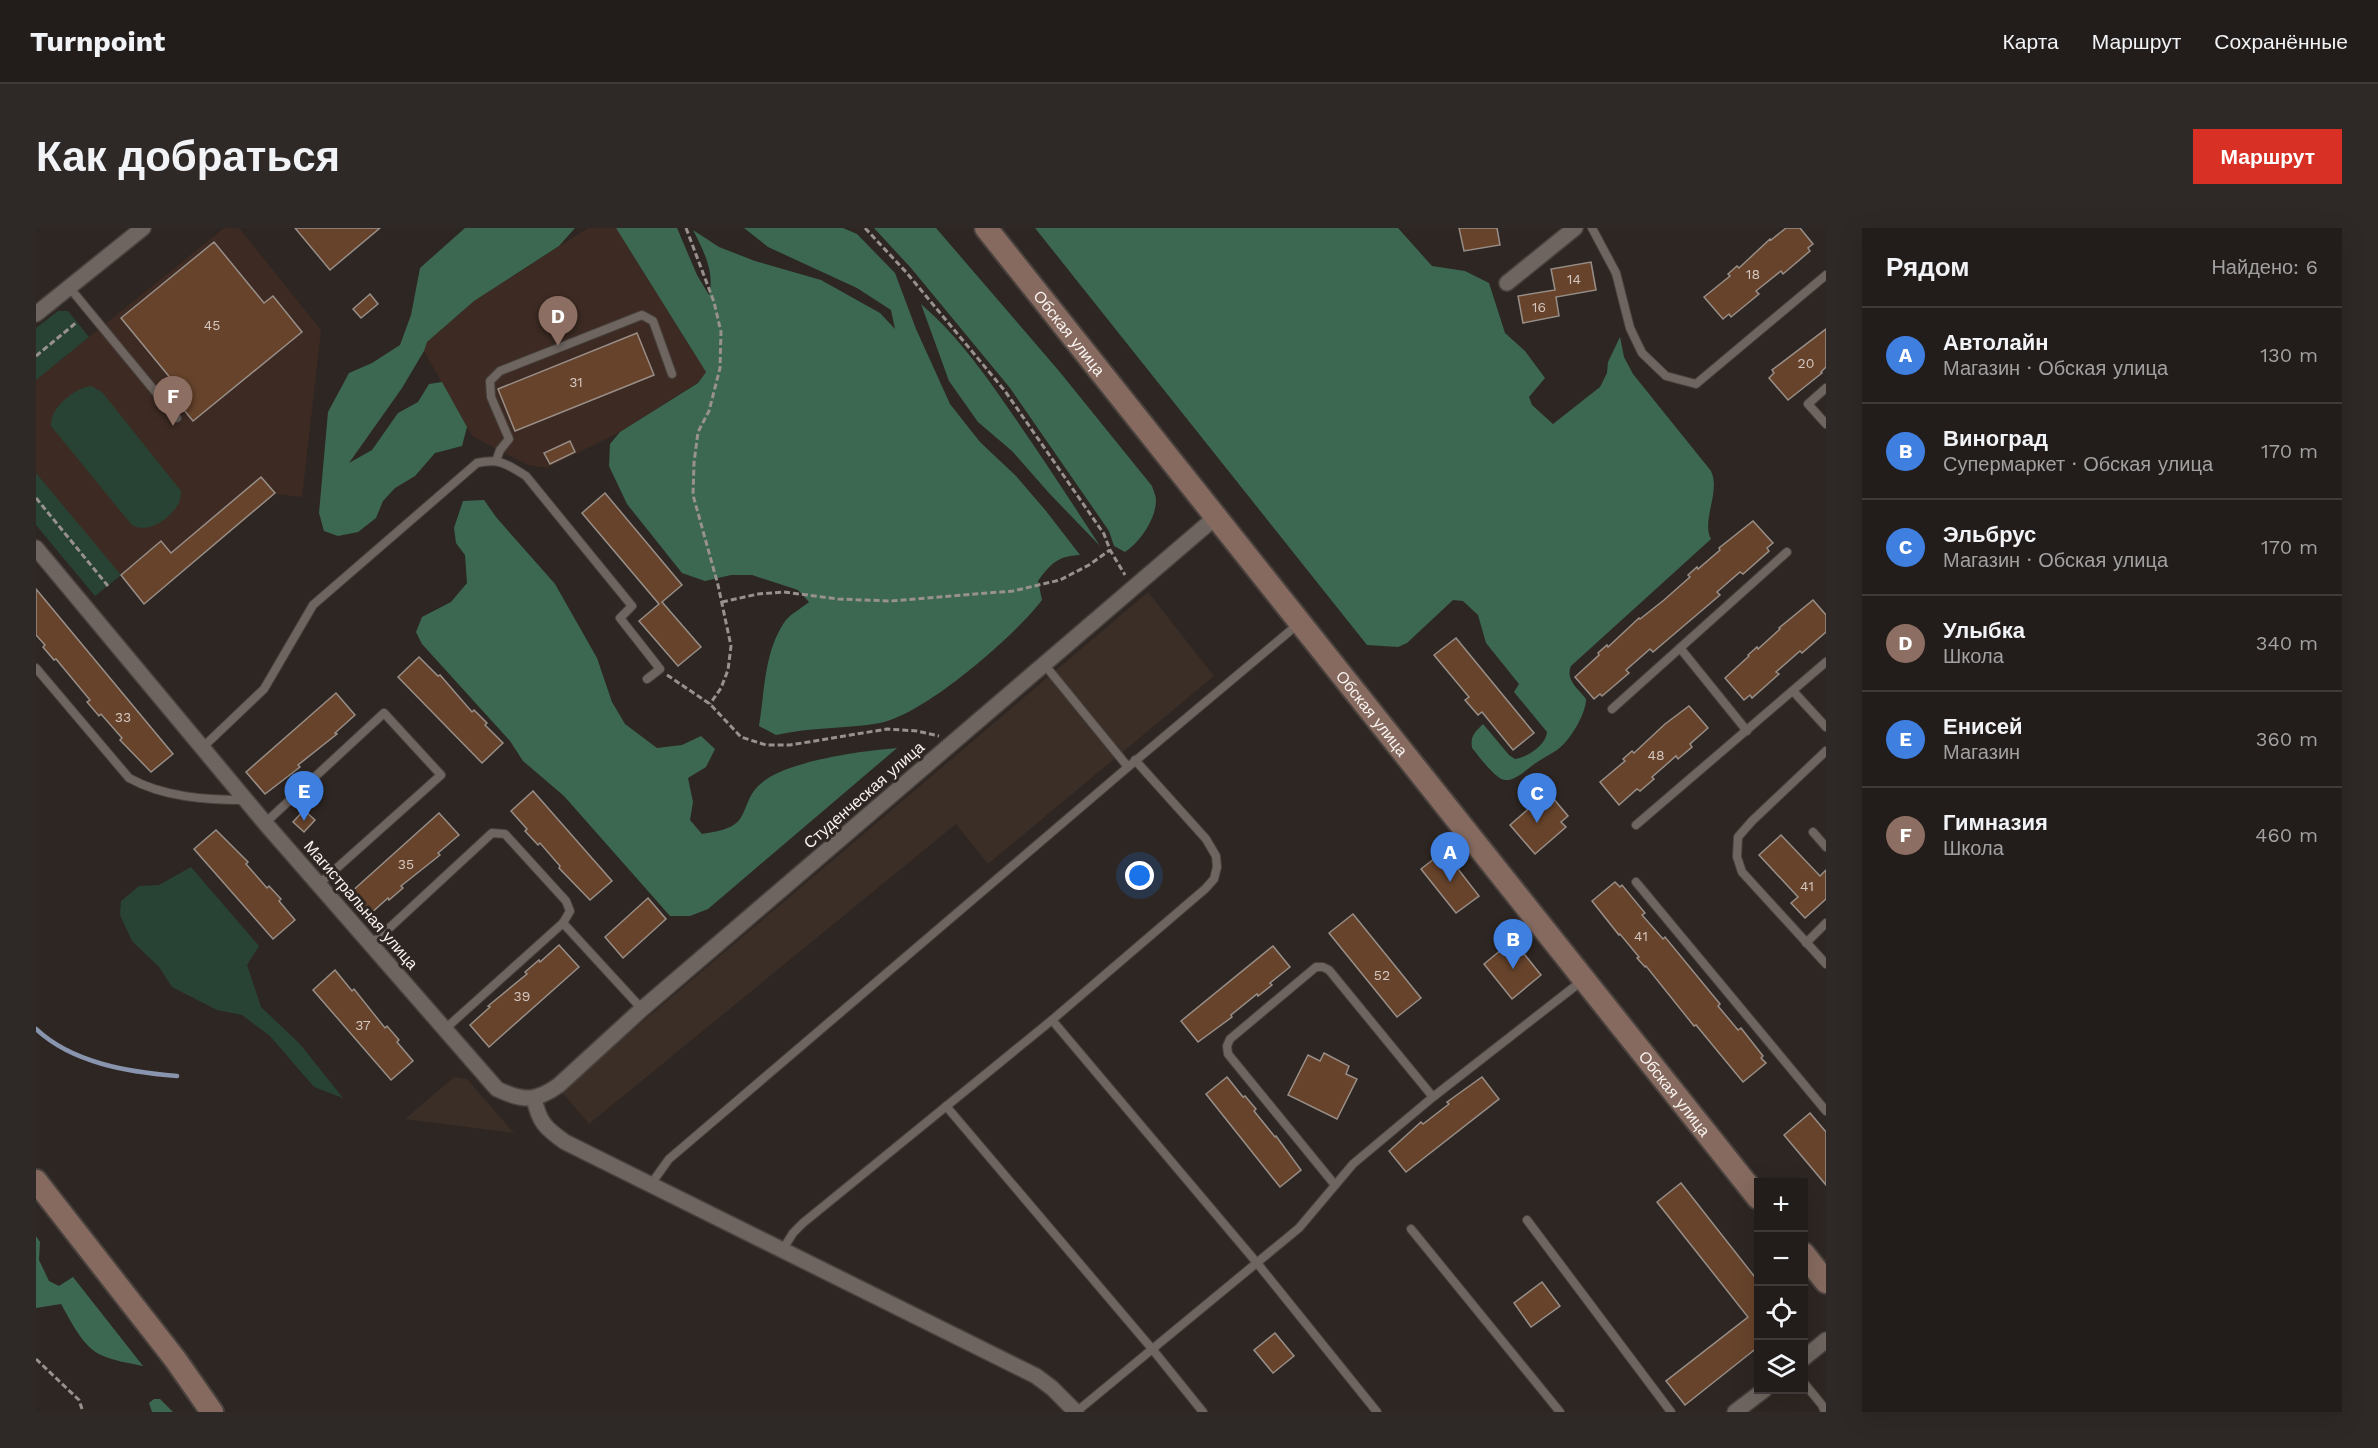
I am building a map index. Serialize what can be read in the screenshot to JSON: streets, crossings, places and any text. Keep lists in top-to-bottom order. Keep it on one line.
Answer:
{"streets":{"street":["Обская улица","Студенческая улица","Магистральная улица"]},"crossings":[["Обская улица","Студенческая улица"],["Студенческая улица","Магистральная улица"]],"house_numbers":["18","14","16","45","20","31","33","48","35","41","41","52","39","37"],"page":{"header":"Turnpoint","nav":["Карта","Маршрут","Сохранённые"],"buttons":"Маршрут","title":"Как добраться","heading":["Рядом","Найдено: 6"],"pins":["D","F","E","C","A","B"],"list":[{"mark":"A","name":"Автолайн","note":"Магазин · Обская улица","value":"130 m"},{"mark":"B","name":"Виноград","note":"Супермаркет · Обская улица","value":"170 m"},{"mark":"C","name":"Эльбрус","note":"Магазин · Обская улица","value":"170 m"},{"mark":"D","name":"Улыбка","note":"Школа","value":"340 m"},{"mark":"E","name":"Енисей","note":"Магазин","value":"360 m"},{"mark":"F","name":"Гимназия","note":"Школа","value":"460 m"}],"map_buttons":["+","−"]}}
